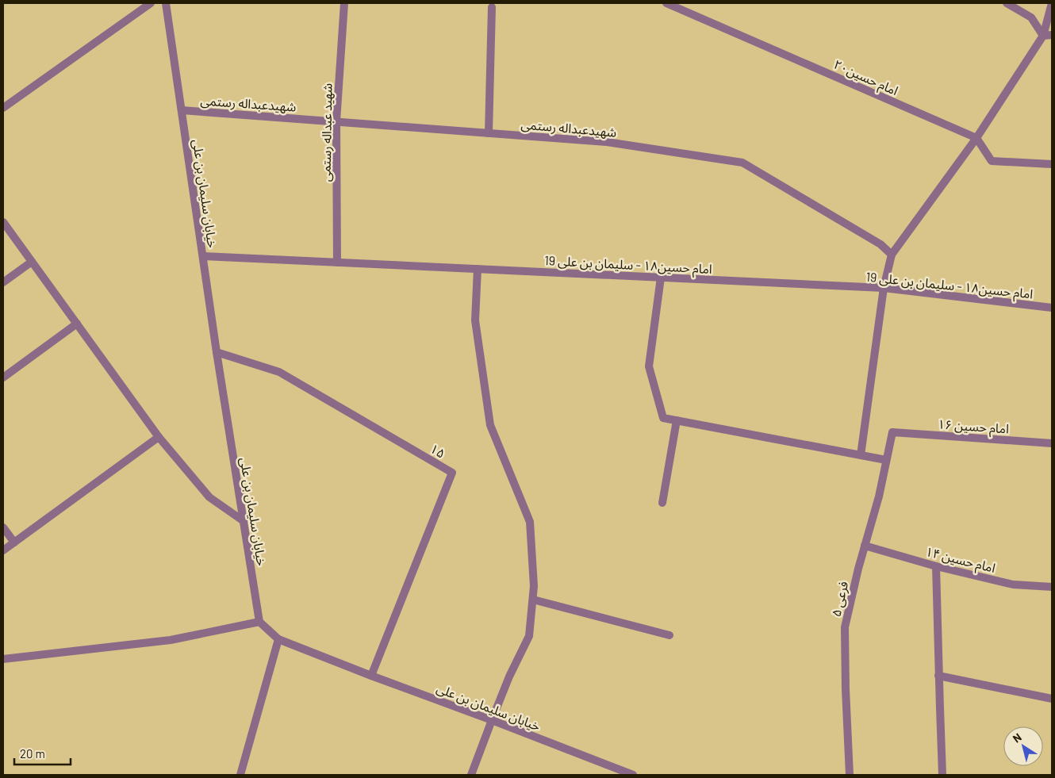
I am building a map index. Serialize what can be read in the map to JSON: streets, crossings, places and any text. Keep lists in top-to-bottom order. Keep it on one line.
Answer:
{"streets":{"street":["امام حسین۲۰","شهیدعبداله رستمی","شهید عبداله رستمی","خیابان سلیمان بن علی","امام حسین۱۸ - سلیمان بن علی 19","امام حسین ۱۶","۱۵","امام حسین ۱۴","فرعی ۵"]},"crossings":[["شهیدعبداله رستمی","شهید عبداله رستمی"],["شهیدعبداله رستمی","خیابان سلیمان بن علی"],["شهید عبداله رستمی","امام حسین۱۸ - سلیمان بن علی 19"],["خیابان سلیمان بن علی","امام حسین۱۸ - سلیمان بن علی 19"],["خیابان سلیمان بن علی","۱۵"],["امام حسین ۱۶","فرعی ۵"],["امام حسین ۱۴","فرعی ۵"]],"scale_bar":"20 m","north":"top left"}
